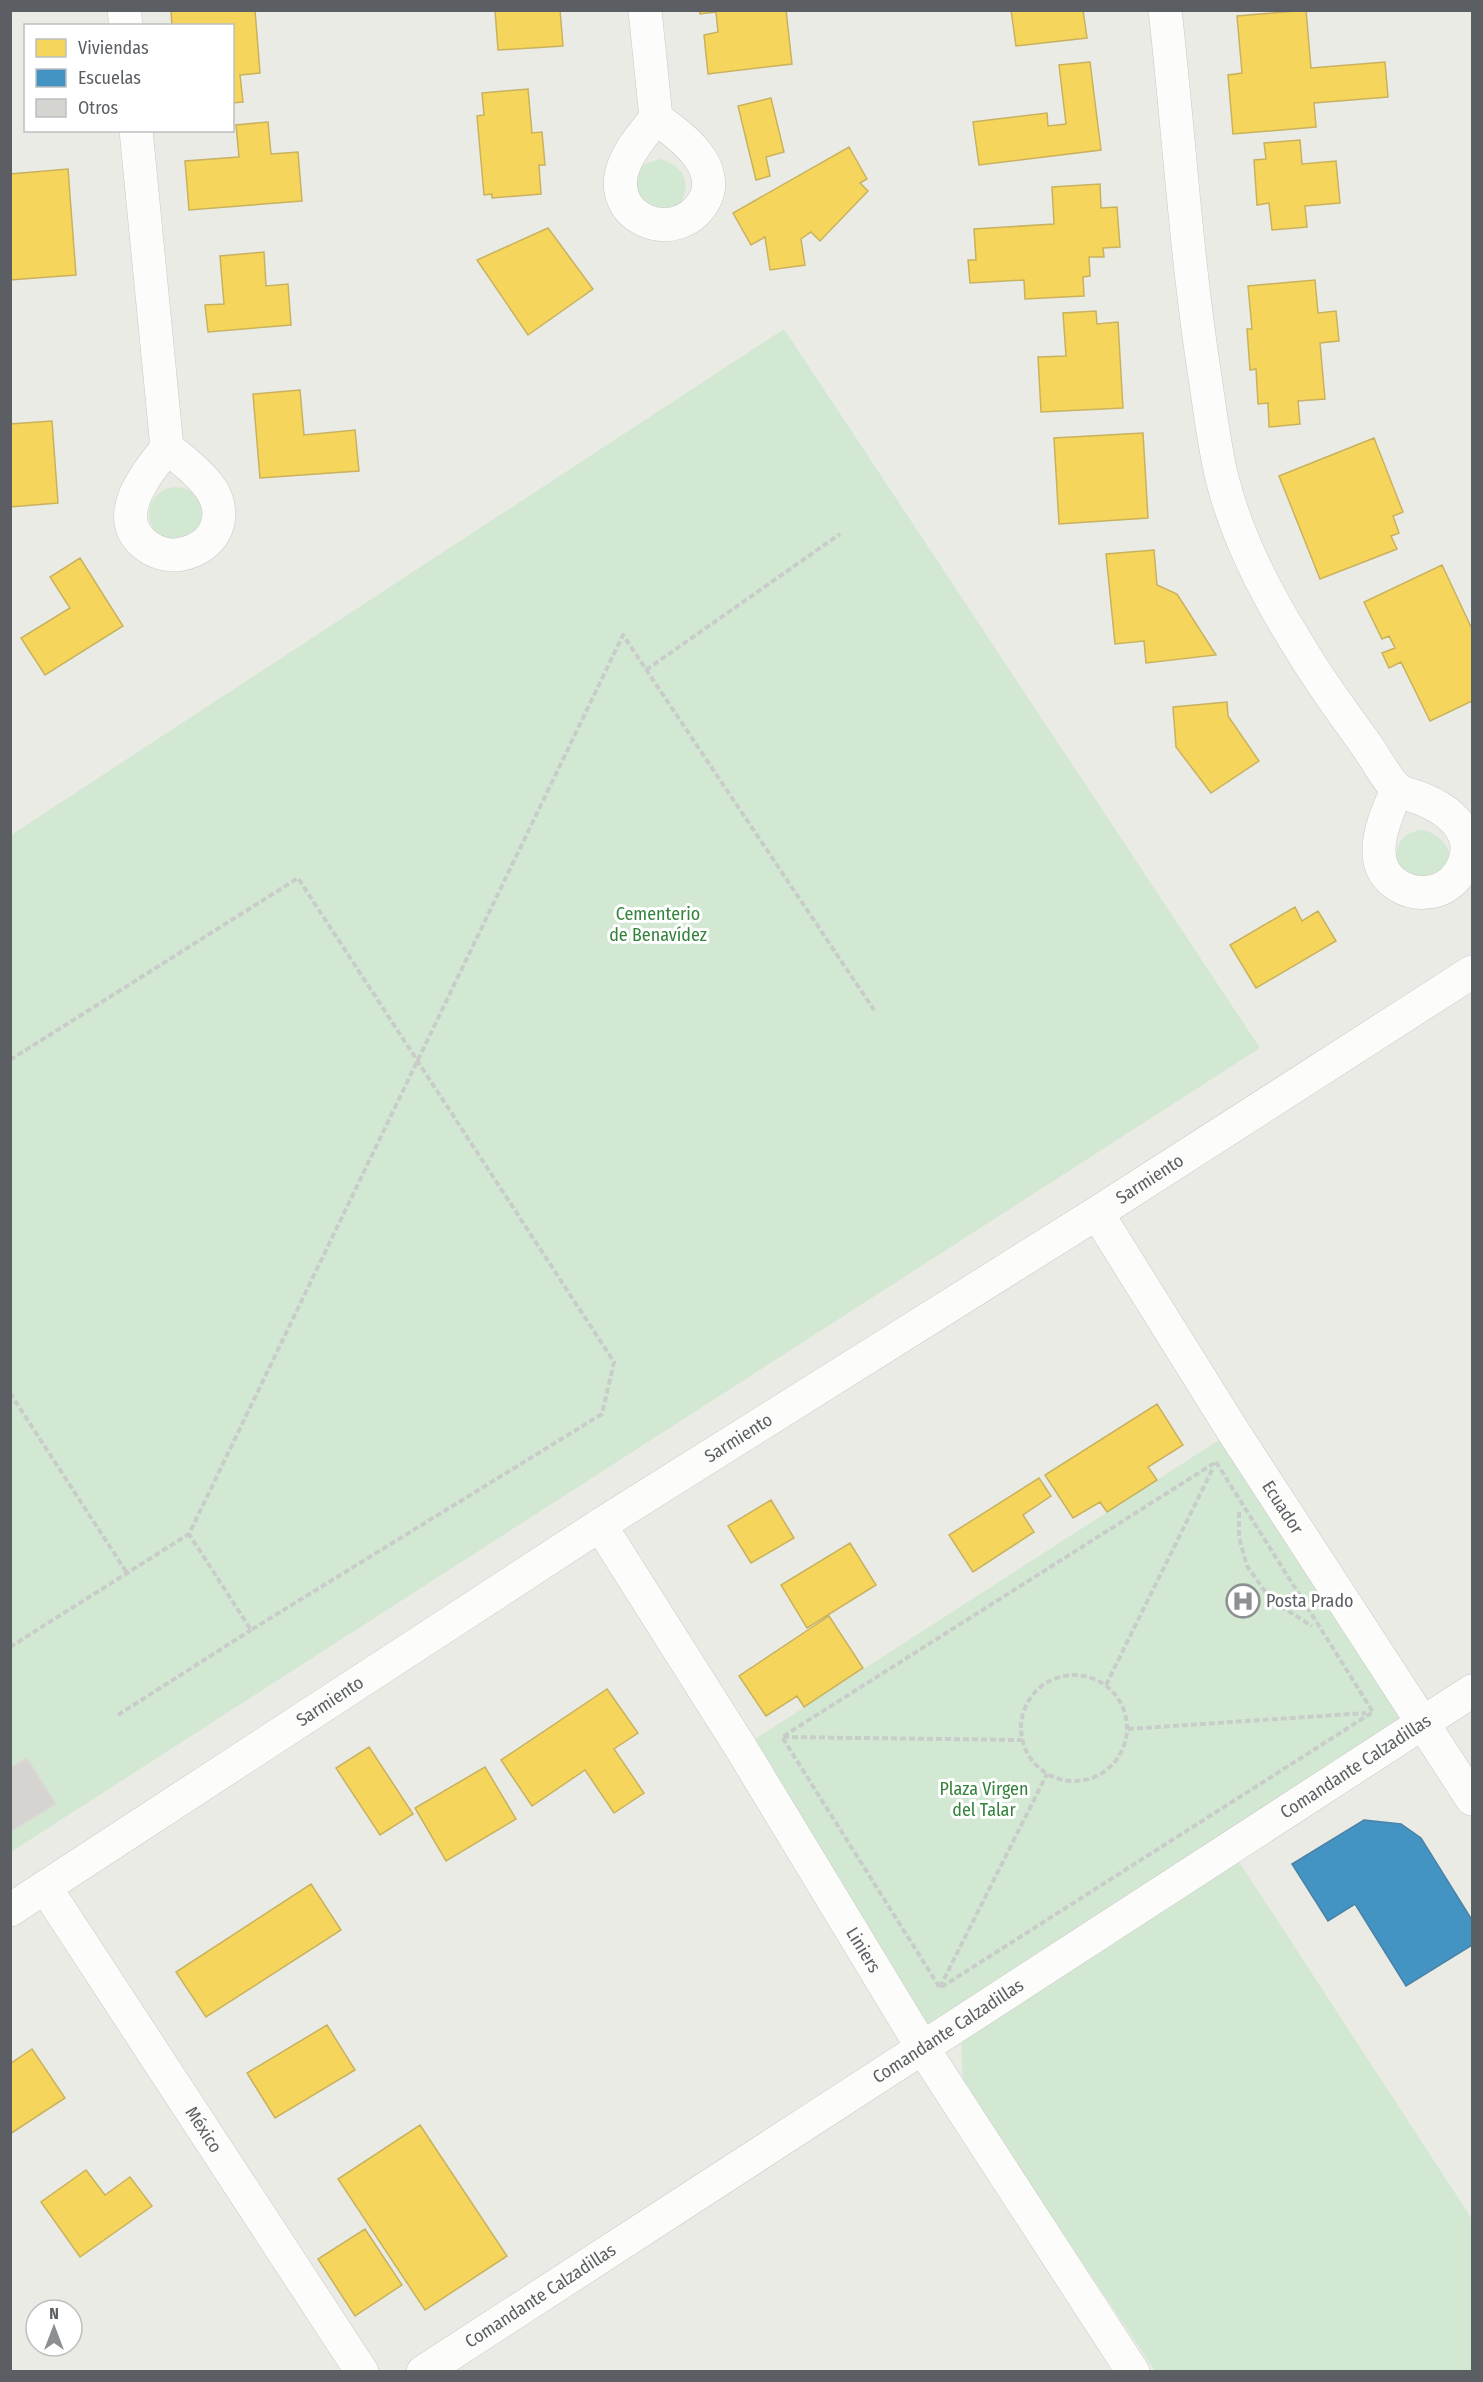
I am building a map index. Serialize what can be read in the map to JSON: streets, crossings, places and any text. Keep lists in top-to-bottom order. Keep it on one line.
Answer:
{"streets":{"street":["Sarmiento","Ecuador","Comandante Calzadillas","Liniers","México"]},"crossings":[["Sarmiento","Ecuador"],["Sarmiento","Liniers"],["Sarmiento","México"],["Ecuador","Comandante Calzadillas"],["Comandante Calzadillas","Liniers"]],"parks":["Cementerio de Benavídez","Plaza Virgen del Talar"],"places":{"hospital":["Posta Prado"]},"legend":["Viviendas","Escuelas","Otros"],"north":"top"}
